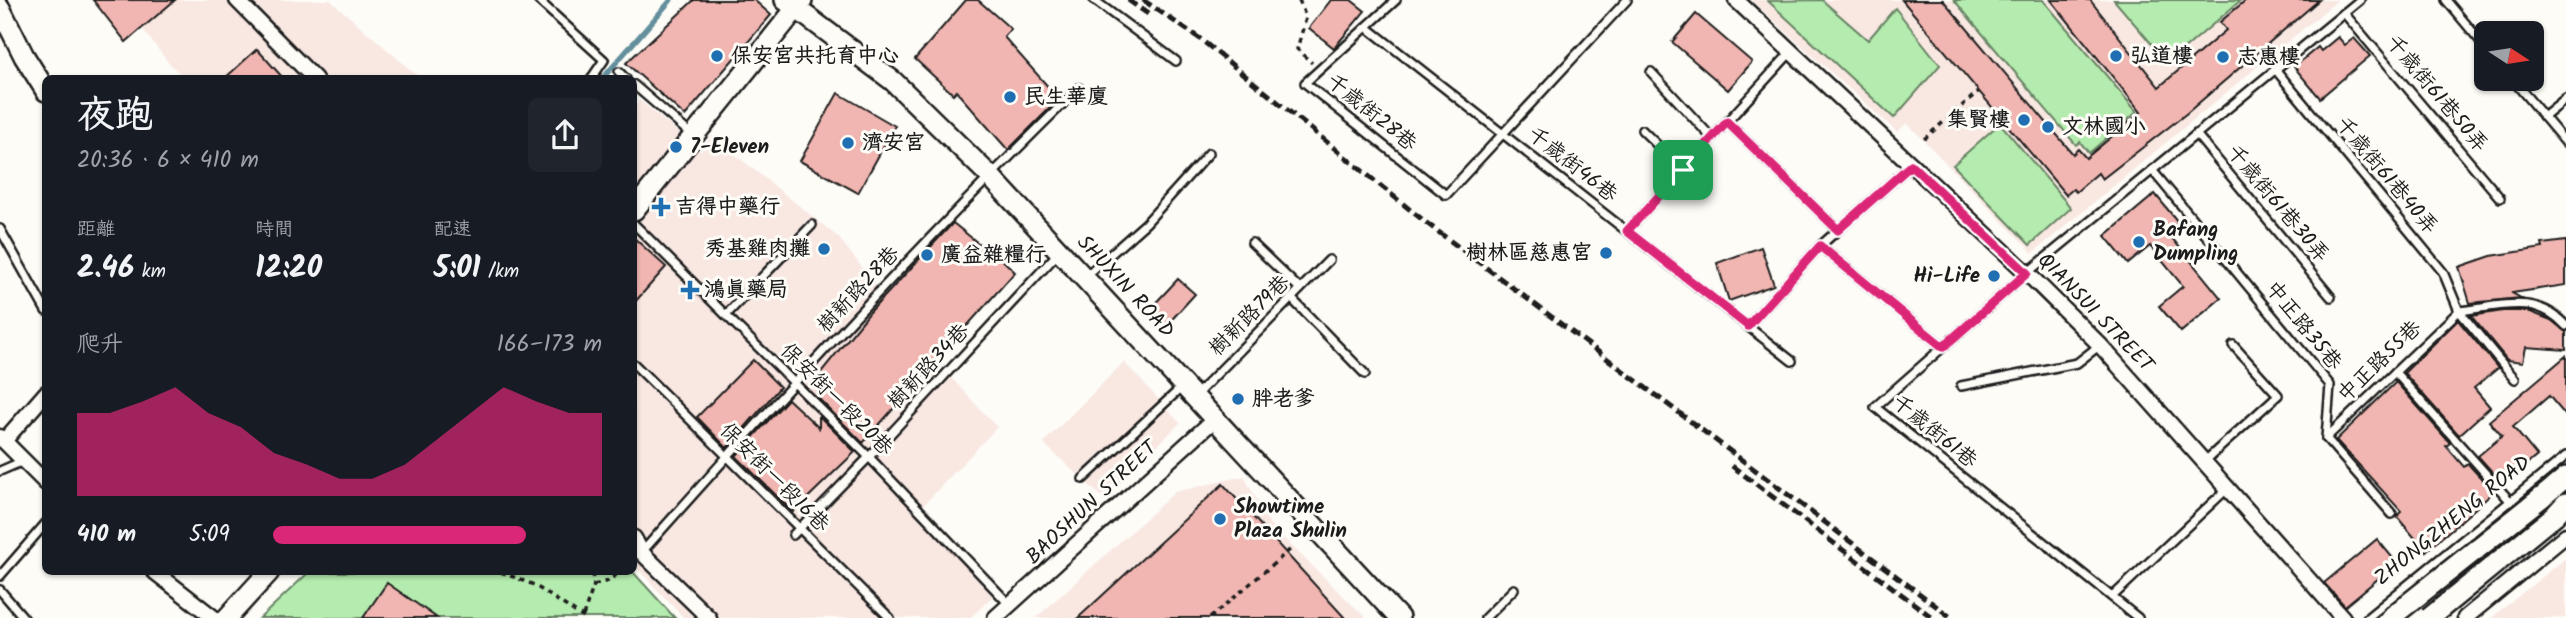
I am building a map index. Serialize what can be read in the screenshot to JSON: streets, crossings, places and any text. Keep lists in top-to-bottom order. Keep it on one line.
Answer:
{"streets":{"main road":["SHUXIN ROAD"],"street":["QIANSUI STREET","BAOSHUN STREET"],"lane":["千歲街61巷50弄","千歲街28巷","千歲街46巷","千歲街61巷40弄","千歲街61巷30弄","樹新路28巷","樹新路79巷","中正路35巷","中正路55巷","樹新路34巷","保安街一段20巷","千歲街61巷","保安街一段16巷","ZHONGZHENG ROAD"]},"crossings":[["千歲街61巷50弄","千歲街61巷"],["千歲街28巷","千歲街46巷"],["千歲街46巷","QIANSUI STREET"],["千歲街61巷40弄","中正路55巷"],["千歲街61巷40弄","千歲街61巷"],["千歲街61巷30弄","千歲街61巷"],["SHUXIN ROAD","樹新路28巷"],["SHUXIN ROAD","樹新路79巷"],["SHUXIN ROAD","樹新路34巷"],["SHUXIN ROAD","BAOSHUN STREET"],["樹新路28巷","保安街一段20巷"],["樹新路28巷","保安街一段16巷"],["QIANSUI STREET","千歲街61巷"],["中正路35巷","中正路55巷"],["中正路35巷","千歲街61巷"],["樹新路34巷","保安街一段20巷"],["樹新路34巷","保安街一段16巷"],["保安街一段20巷","BAOSHUN STREET"]],"places":{"other":["保安宮共托育中心","弘道樓","志惠樓","民生華廈","集賢樓","文林國小","濟安宮","7-Eleven","Bafang Dumpling","秀基雞肉攤","樹林區慈惠宮","廣益雜糧行","Hi-Life","胖老爹","Showtime Plaza Shulin"],"health":["吉得中藥行","鴻真藥局"]},"north":"right","page":{"heading":["夜跑","20:36 · 6 × 410 m"],"stats":[["距離","2.46 km"],["時間","12:20"],["配速","5:01 /km"]],"chart":["爬升","166–173 m"],"list":[{"name":"410 m","note":"5:09"}]}}
